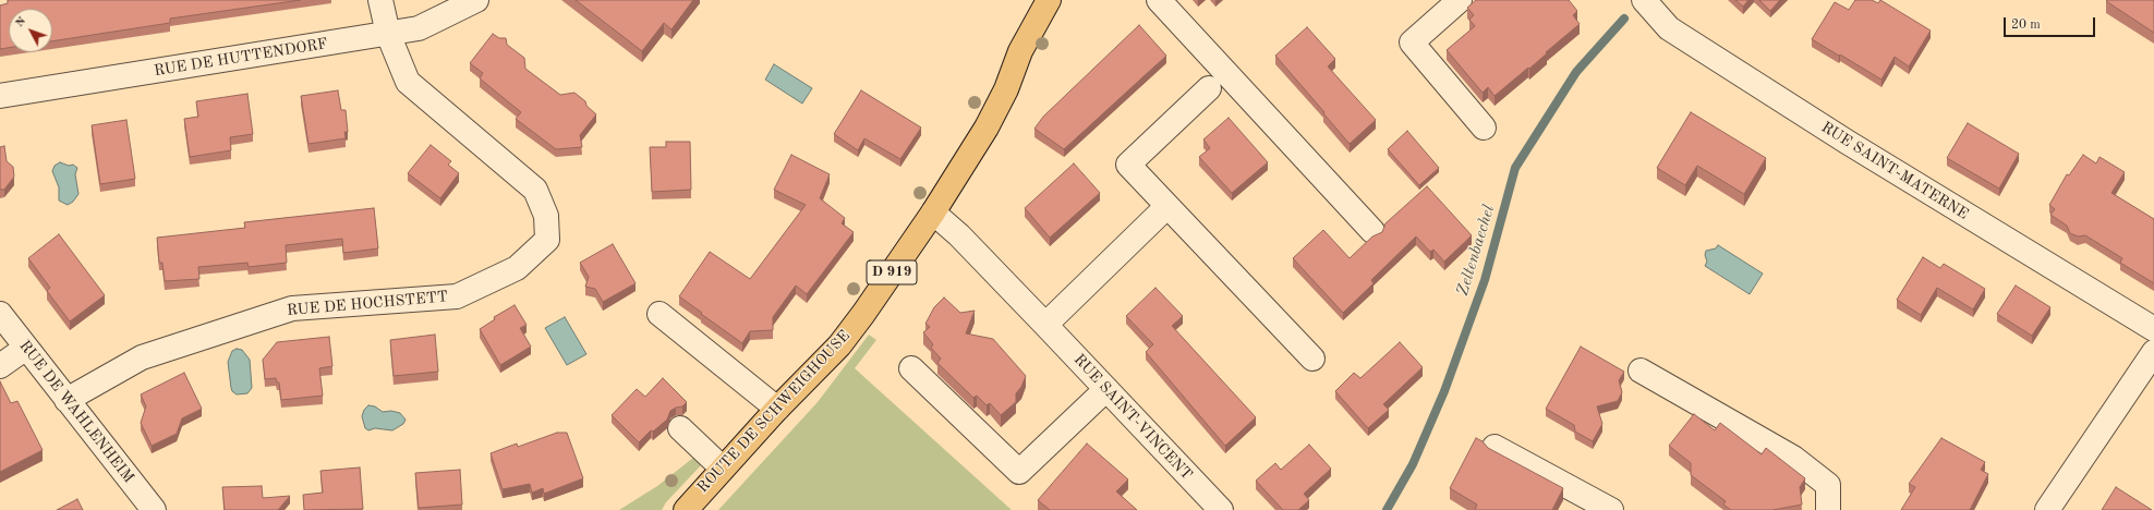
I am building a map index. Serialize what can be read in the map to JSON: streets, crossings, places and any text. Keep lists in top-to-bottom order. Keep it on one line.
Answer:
{"streets":{"main road":["D 919","ROUTE DE SCHWEIGHOUSE"],"street":["RUE DE HUTTENDORF","RUE SAINT-MATERNE","RUE DE HOCHSTETT","RUE DE WAHLENHEIM","RUE SAINT-VINCENT"]},"crossings":[["RUE DE HUTTENDORF","RUE DE HOCHSTETT"],["RUE DE HOCHSTETT","RUE DE WAHLENHEIM"],["ROUTE DE SCHWEIGHOUSE","RUE SAINT-VINCENT"]],"water":["Zeltenbaechel"],"scale_bar":"20 m","north":"top left"}
